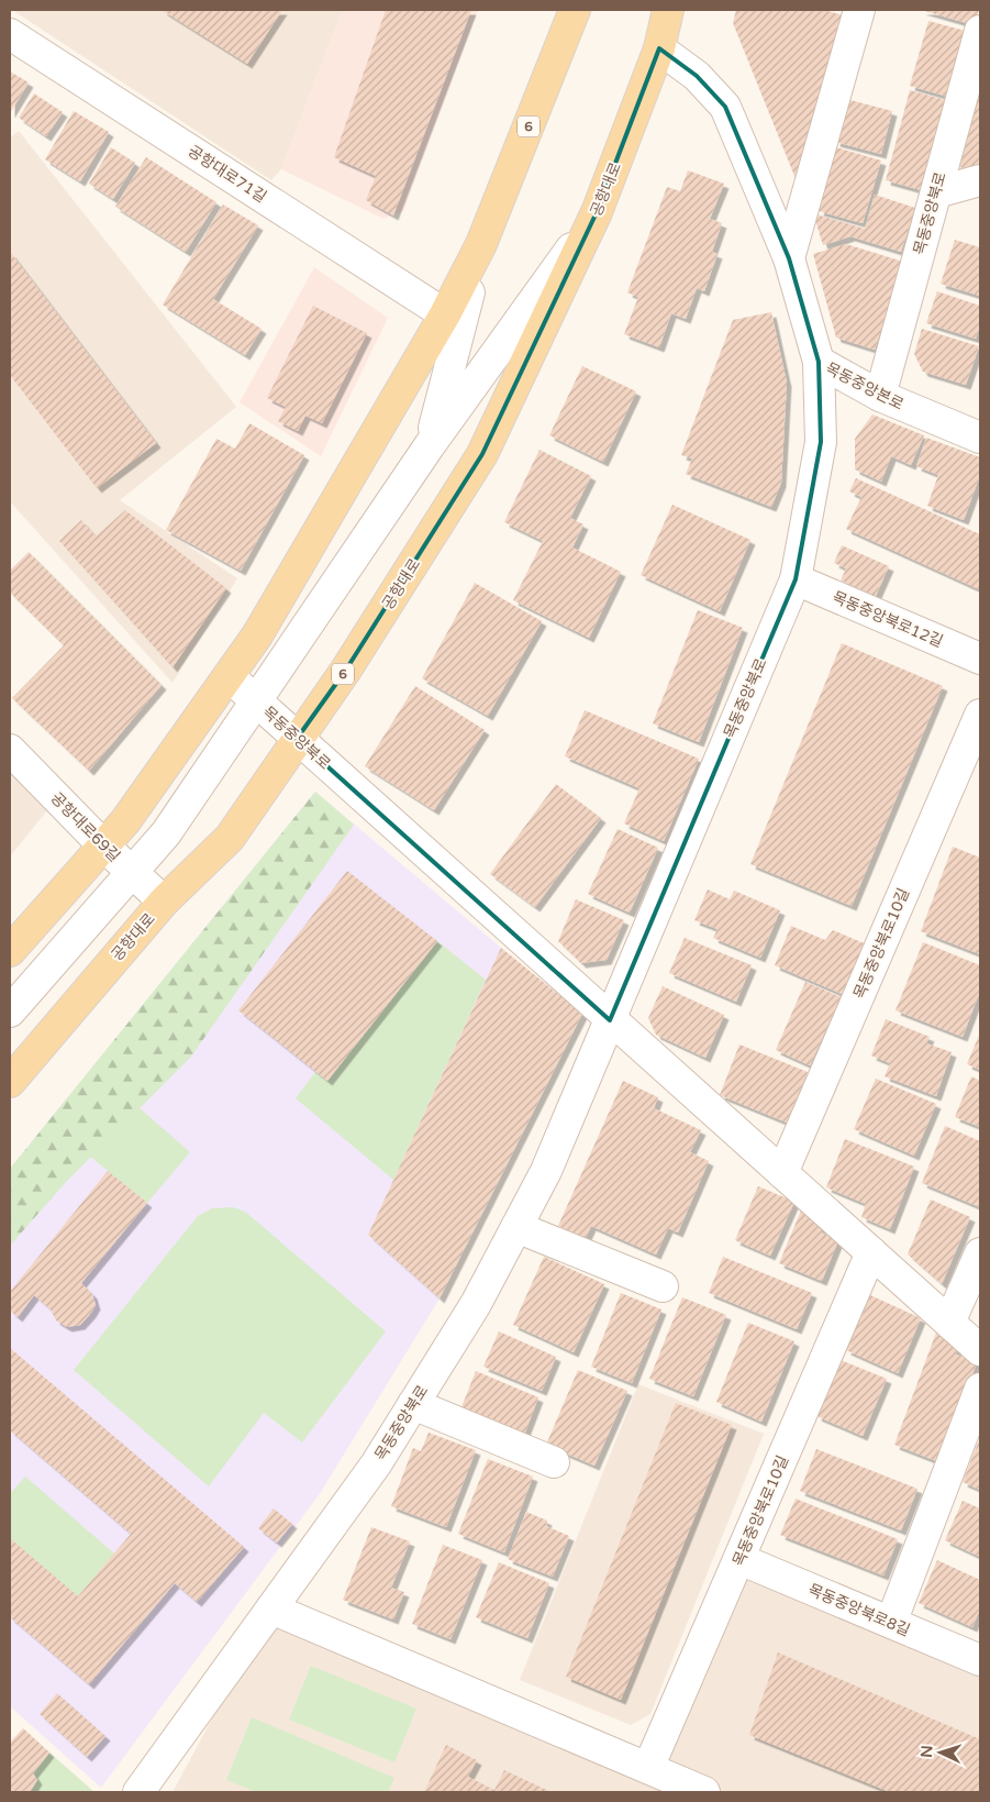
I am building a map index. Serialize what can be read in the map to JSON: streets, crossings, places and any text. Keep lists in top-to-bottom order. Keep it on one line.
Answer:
{"streets":{"main road":["6","공항대로"],"street":["공항대로71길","목동중앙북로","목동중앙본로","목동중앙북로12길","공항대로69길","목동중앙북로10길","목동중앙북로8길"]},"crossings":[["6","공항대로71길"],["6","목동중앙북로"],["6","공항대로69길"],["공항대로","목동중앙북로"],["공항대로","목동중앙본로"],["공항대로","공항대로69길"],["목동중앙북로","목동중앙본로"],["목동중앙북로","목동중앙북로12길"],["목동중앙북로10길","목동중앙북로8길"]],"north":"left"}
